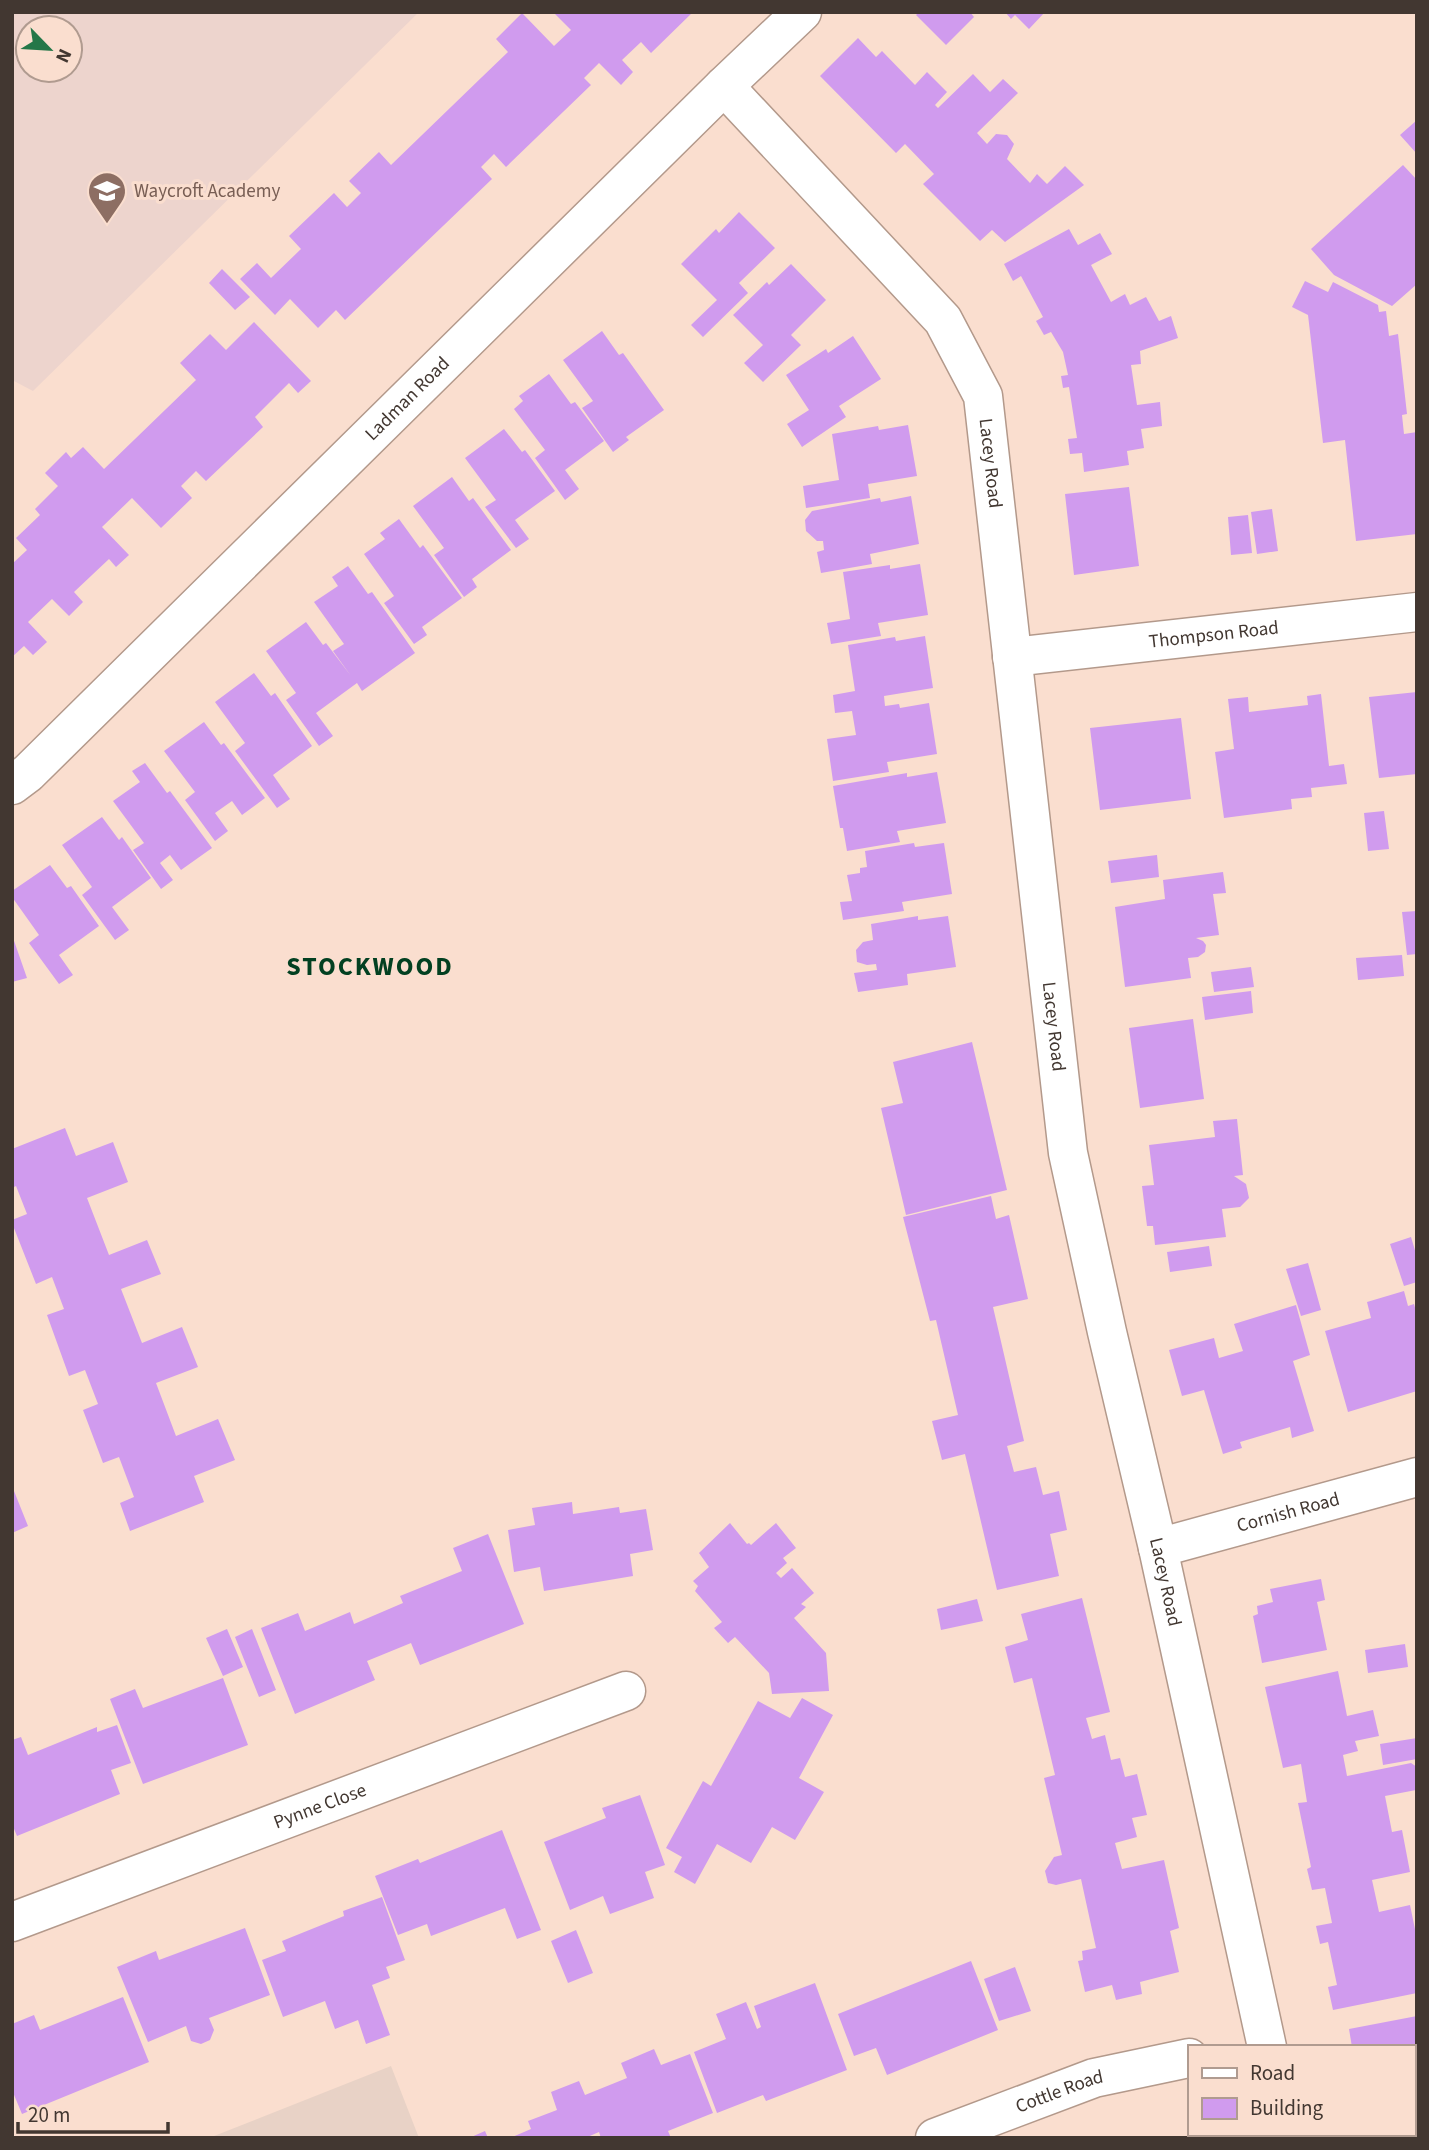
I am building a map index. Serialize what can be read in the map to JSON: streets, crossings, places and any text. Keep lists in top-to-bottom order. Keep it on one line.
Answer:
{"streets":{"street":["Ladman Road","Lacey Road","Thompson Road","Cornish Road","Pynne Close","Cottle Road"]},"crossings":[["Ladman Road","Lacey Road"],["Lacey Road","Thompson Road"],["Lacey Road","Cornish Road"]],"districts":["STOCKWOOD"],"places":{"school or university":["Waycroft Academy"]},"legend":["Road","Building"],"scale_bar":"20 m","north":"bottom right"}
